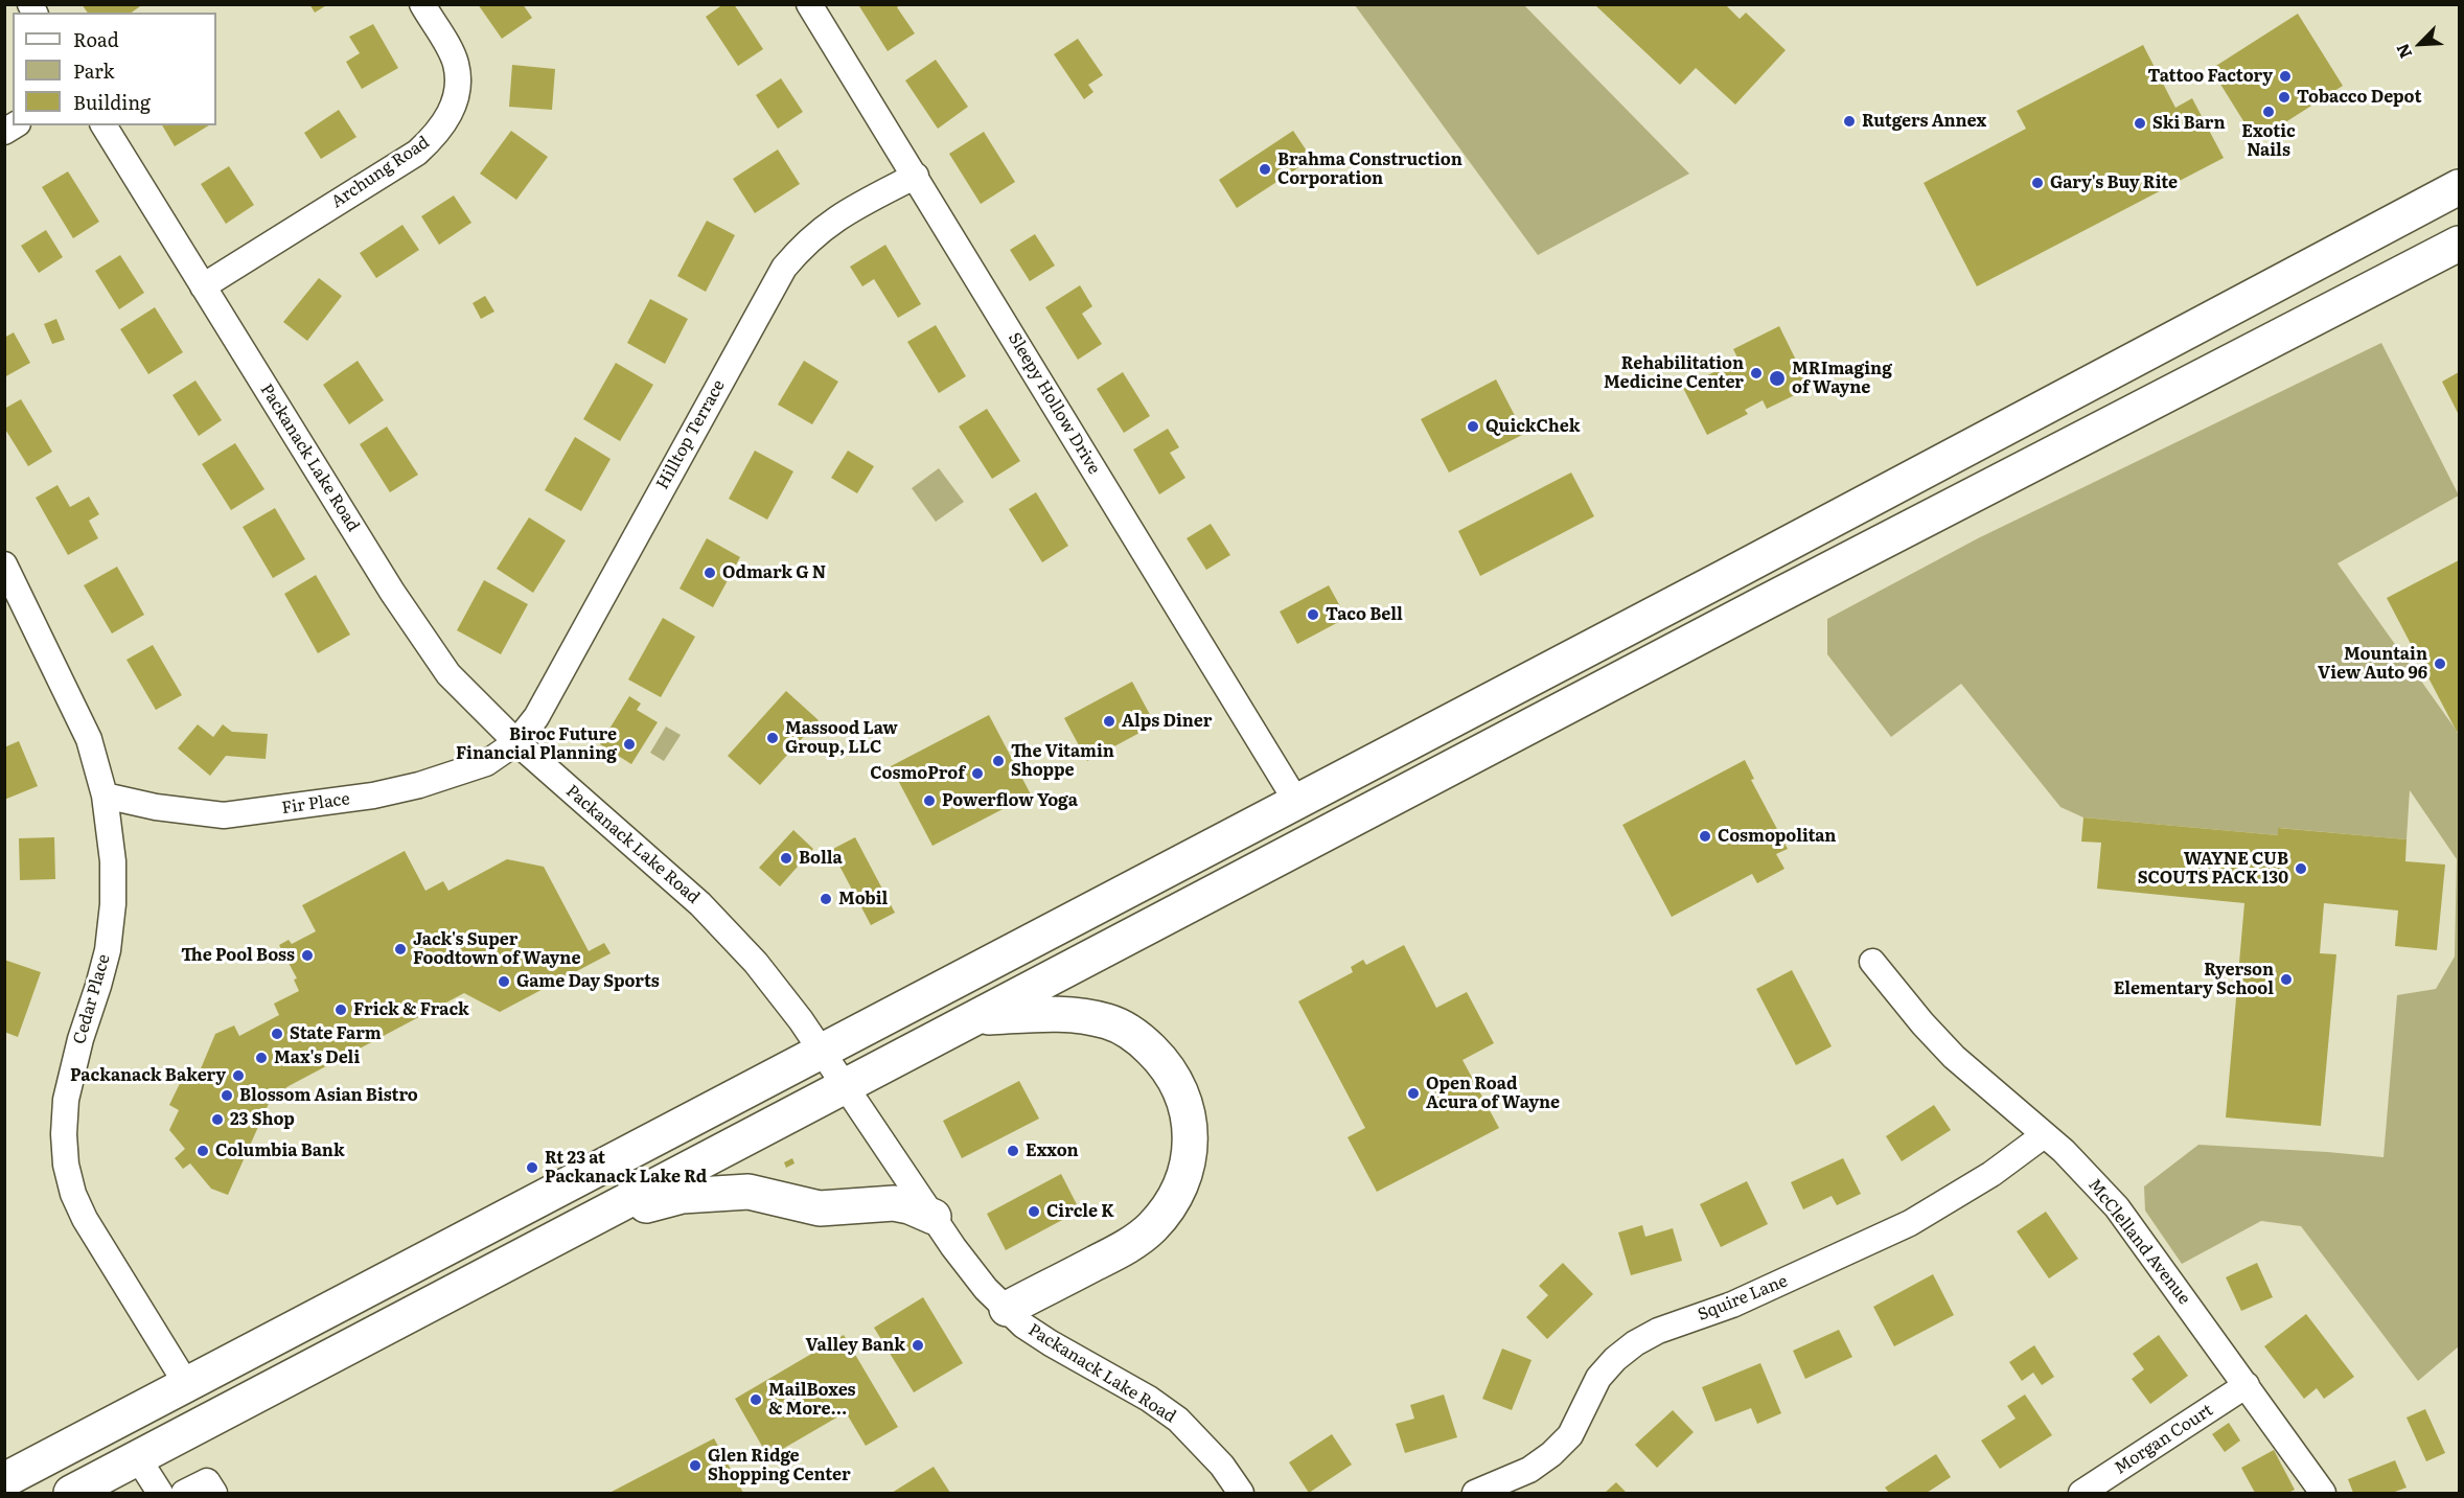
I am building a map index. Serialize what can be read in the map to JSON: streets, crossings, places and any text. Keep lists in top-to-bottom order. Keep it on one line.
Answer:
{"streets":{"street":["Archung Road","Sleepy Hollow Drive","Hilltop Terrace","Packanack Lake Road","Fir Place","Cedar Place","McClelland Avenue","Squire Lane","Morgan Court"]},"crossings":[["Archung Road","Packanack Lake Road"],["Sleepy Hollow Drive","Hilltop Terrace"],["Hilltop Terrace","Packanack Lake Road"],["Hilltop Terrace","Fir Place"],["Packanack Lake Road","Fir Place"],["Fir Place","Cedar Place"],["McClelland Avenue","Squire Lane"],["McClelland Avenue","Morgan Court"]],"places":["Tattoo Factory","Tobacco Depot","Exotic Nails","Rutgers Annex","Ski Barn","Brahma Construction Corporation","Gary's Buy Rite","Rehabilitation Medicine Center","MRImaging of Wayne","QuickChek","Odmark G N","Taco Bell","Mountain View Auto 96","Alps Diner","Massood Law Group, LLC","Biroc Future Financial Planning","The Vitamin Shoppe","CosmoProf","Powerflow Yoga","Cosmopolitan","Bolla","WAYNE CUB SCOUTS PACK 130","Mobil","Jack's Super Foodtown of Wayne","The Pool Boss","Ryerson Elementary School","Game Day Sports","Frick & Frack","State Farm","Max's Deli","Packanack Bakery","Open Road Acura of Wayne","Blossom Asian Bistro","23 Shop","Columbia Bank","Exxon","Rt 23 at Packanack Lake Rd","Circle K","Valley Bank","MailBoxes & More...","Glen Ridge Shopping Center"],"legend":["Road","Park","Building"],"north":"bottom left"}
